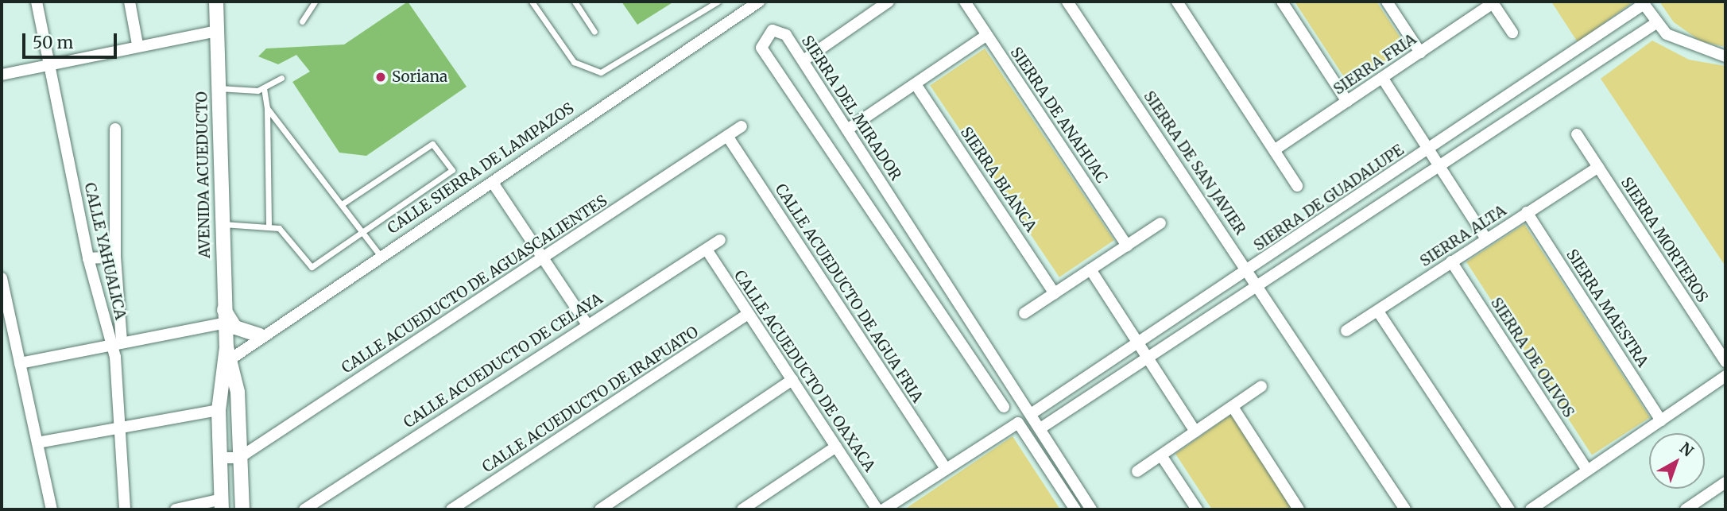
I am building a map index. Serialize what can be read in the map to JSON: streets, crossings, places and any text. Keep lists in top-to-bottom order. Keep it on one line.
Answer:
{"streets":{"street":["SIERRA FRIA","SIERRA DEL MIRADOR","SIERRA DE ANAHUAC","SIERRA DE SAN JAVIER","CALLE SIERRA DE LAMPAZOS","AVENIDA ACUEDUCTO","SIERRA BLANCA","SIERRA DE GUADALUPE","SIERRA ALTA","SIERRA MORTEROS","CALLE YAHUALICA","CALLE ACUEDUCTO DE AGUASCALIENTES","CALLE ACUEDUCTO DE AGUA FRIA","SIERRA MAESTRA","SIERRA DE OLIVOS","CALLE ACUEDUCTO DE CELAYA","CALLE ACUEDUCTO DE OAXACA","CALLE ACUEDUCTO DE IRAPUATO"]},"crossings":[["SIERRA DEL MIRADOR","SIERRA DE GUADALUPE"],["SIERRA DE SAN JAVIER","SIERRA DE GUADALUPE"],["CALLE SIERRA DE LAMPAZOS","AVENIDA ACUEDUCTO"],["AVENIDA ACUEDUCTO","CALLE ACUEDUCTO DE AGUASCALIENTES"],["SIERRA ALTA","SIERRA MORTEROS"],["SIERRA ALTA","SIERRA MAESTRA"],["SIERRA ALTA","SIERRA DE OLIVOS"],["CALLE ACUEDUCTO DE AGUASCALIENTES","CALLE ACUEDUCTO DE AGUA FRIA"],["CALLE ACUEDUCTO DE CELAYA","CALLE ACUEDUCTO DE OAXACA"],["CALLE ACUEDUCTO DE OAXACA","CALLE ACUEDUCTO DE IRAPUATO"]],"places":["Soriana"],"scale_bar":"50 m","north":"top right"}
